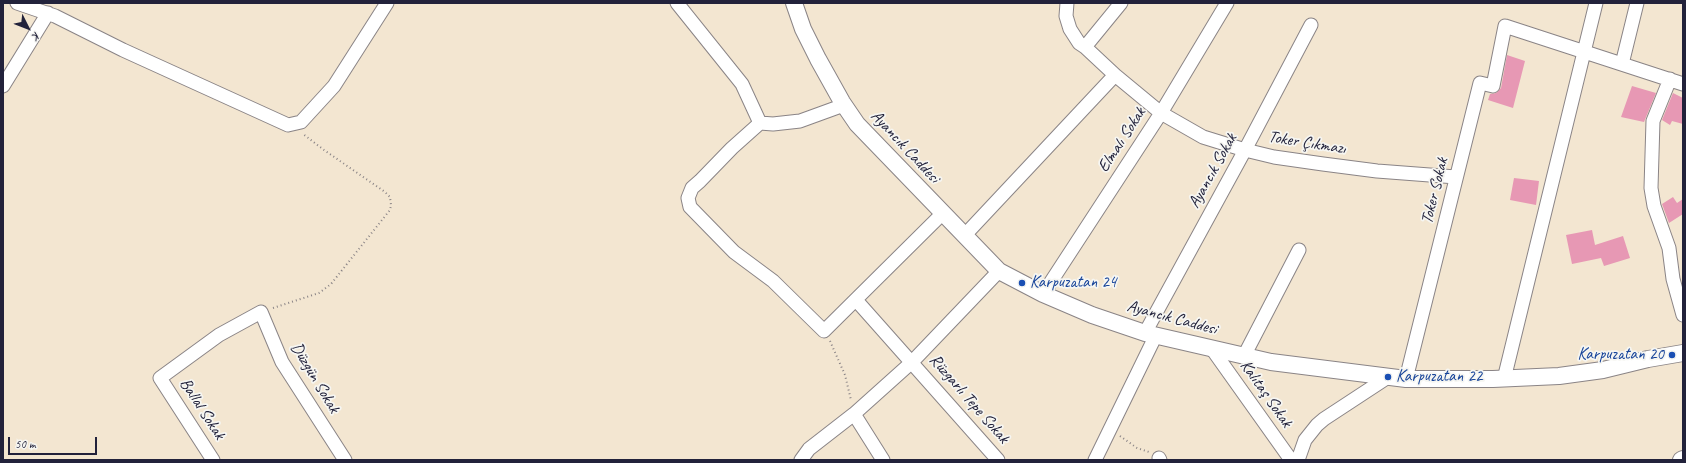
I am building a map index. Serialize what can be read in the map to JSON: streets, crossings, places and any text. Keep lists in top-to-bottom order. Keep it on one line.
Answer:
{"streets":{"street":["Elmalı Sokak","Toker Çıkmazı","Ayancık Caddesi","Ayancık Sokak","Toker Sokak","Düzgün Sokak","Kalıtaş Sokak","Rüzgarlı Tepe Sokak","Ballal Sokak"]},"crossings":[["Elmalı Sokak","Toker Çıkmazı"],["Elmalı Sokak","Ayancık Caddesi"],["Toker Çıkmazı","Ayancık Sokak"],["Toker Çıkmazı","Toker Sokak"],["Ayancık Caddesi","Ayancık Sokak"],["Ayancık Caddesi","Toker Sokak"],["Ayancık Caddesi","Kalıtaş Sokak"],["Düzgün Sokak","Ballal Sokak"]],"places":["Karpuzatan 24","Karpuzatan 20","Karpuzatan 22"],"scale_bar":"50 m","north":"bottom right"}
